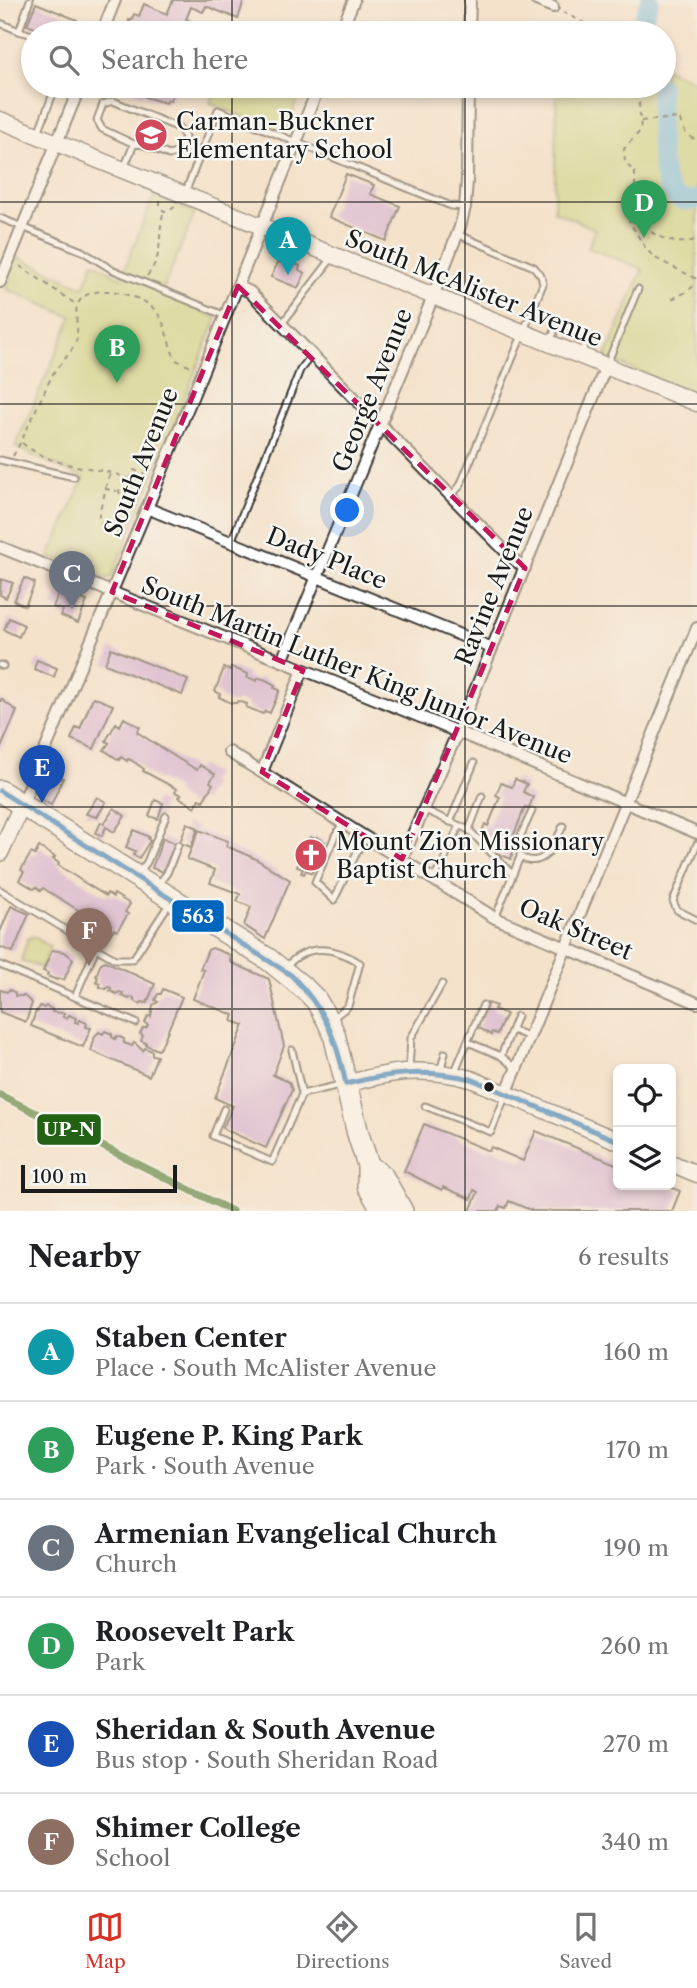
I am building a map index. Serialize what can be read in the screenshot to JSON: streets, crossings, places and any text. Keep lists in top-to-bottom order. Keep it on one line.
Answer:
{"streets":{"street":["South McAlister Avenue","George Avenue","South Avenue","Dady Place","Ravine Avenue","South Martin Luther King Junior Avenue","Oak Street"]},"crossings":[["South McAlister Avenue","George Avenue"],["South McAlister Avenue","South Avenue"],["South McAlister Avenue","Ravine Avenue"],["George Avenue","Dady Place"],["George Avenue","South Martin Luther King Junior Avenue"],["South Avenue","Dady Place"],["South Avenue","South Martin Luther King Junior Avenue"],["Dady Place","Ravine Avenue"],["Ravine Avenue","South Martin Luther King Junior Avenue"],["Ravine Avenue","Oak Street"]],"places":{"school or university":["Carman-Buckner Elementary School"],"church":["Mount Zion Missionary Baptist Church"]},"lines":["transit line 563","transit line UP-N"],"scale_bar":"100 m","page":{"search":"Search here","pins":["D","A","B","C","E","F"],"scale":"100 m","heading":["Nearby","6 results"],"list":[{"mark":"A","name":"Staben Center","note":"Place · South McAlister Avenue","value":"160 m"},{"mark":"B","name":"Eugene P. King Park","note":"Park · South Avenue","value":"170 m"},{"mark":"C","name":"Armenian Evangelical Church","note":"Church","value":"190 m"},{"mark":"D","name":"Roosevelt Park","note":"Park","value":"260 m"},{"mark":"E","name":"Sheridan & South Avenue","note":"Bus stop · South Sheridan Road","value":"270 m"},{"mark":"F","name":"Shimer College","note":"School","value":"340 m"}],"nav":["Map","Directions","Saved"]}}
